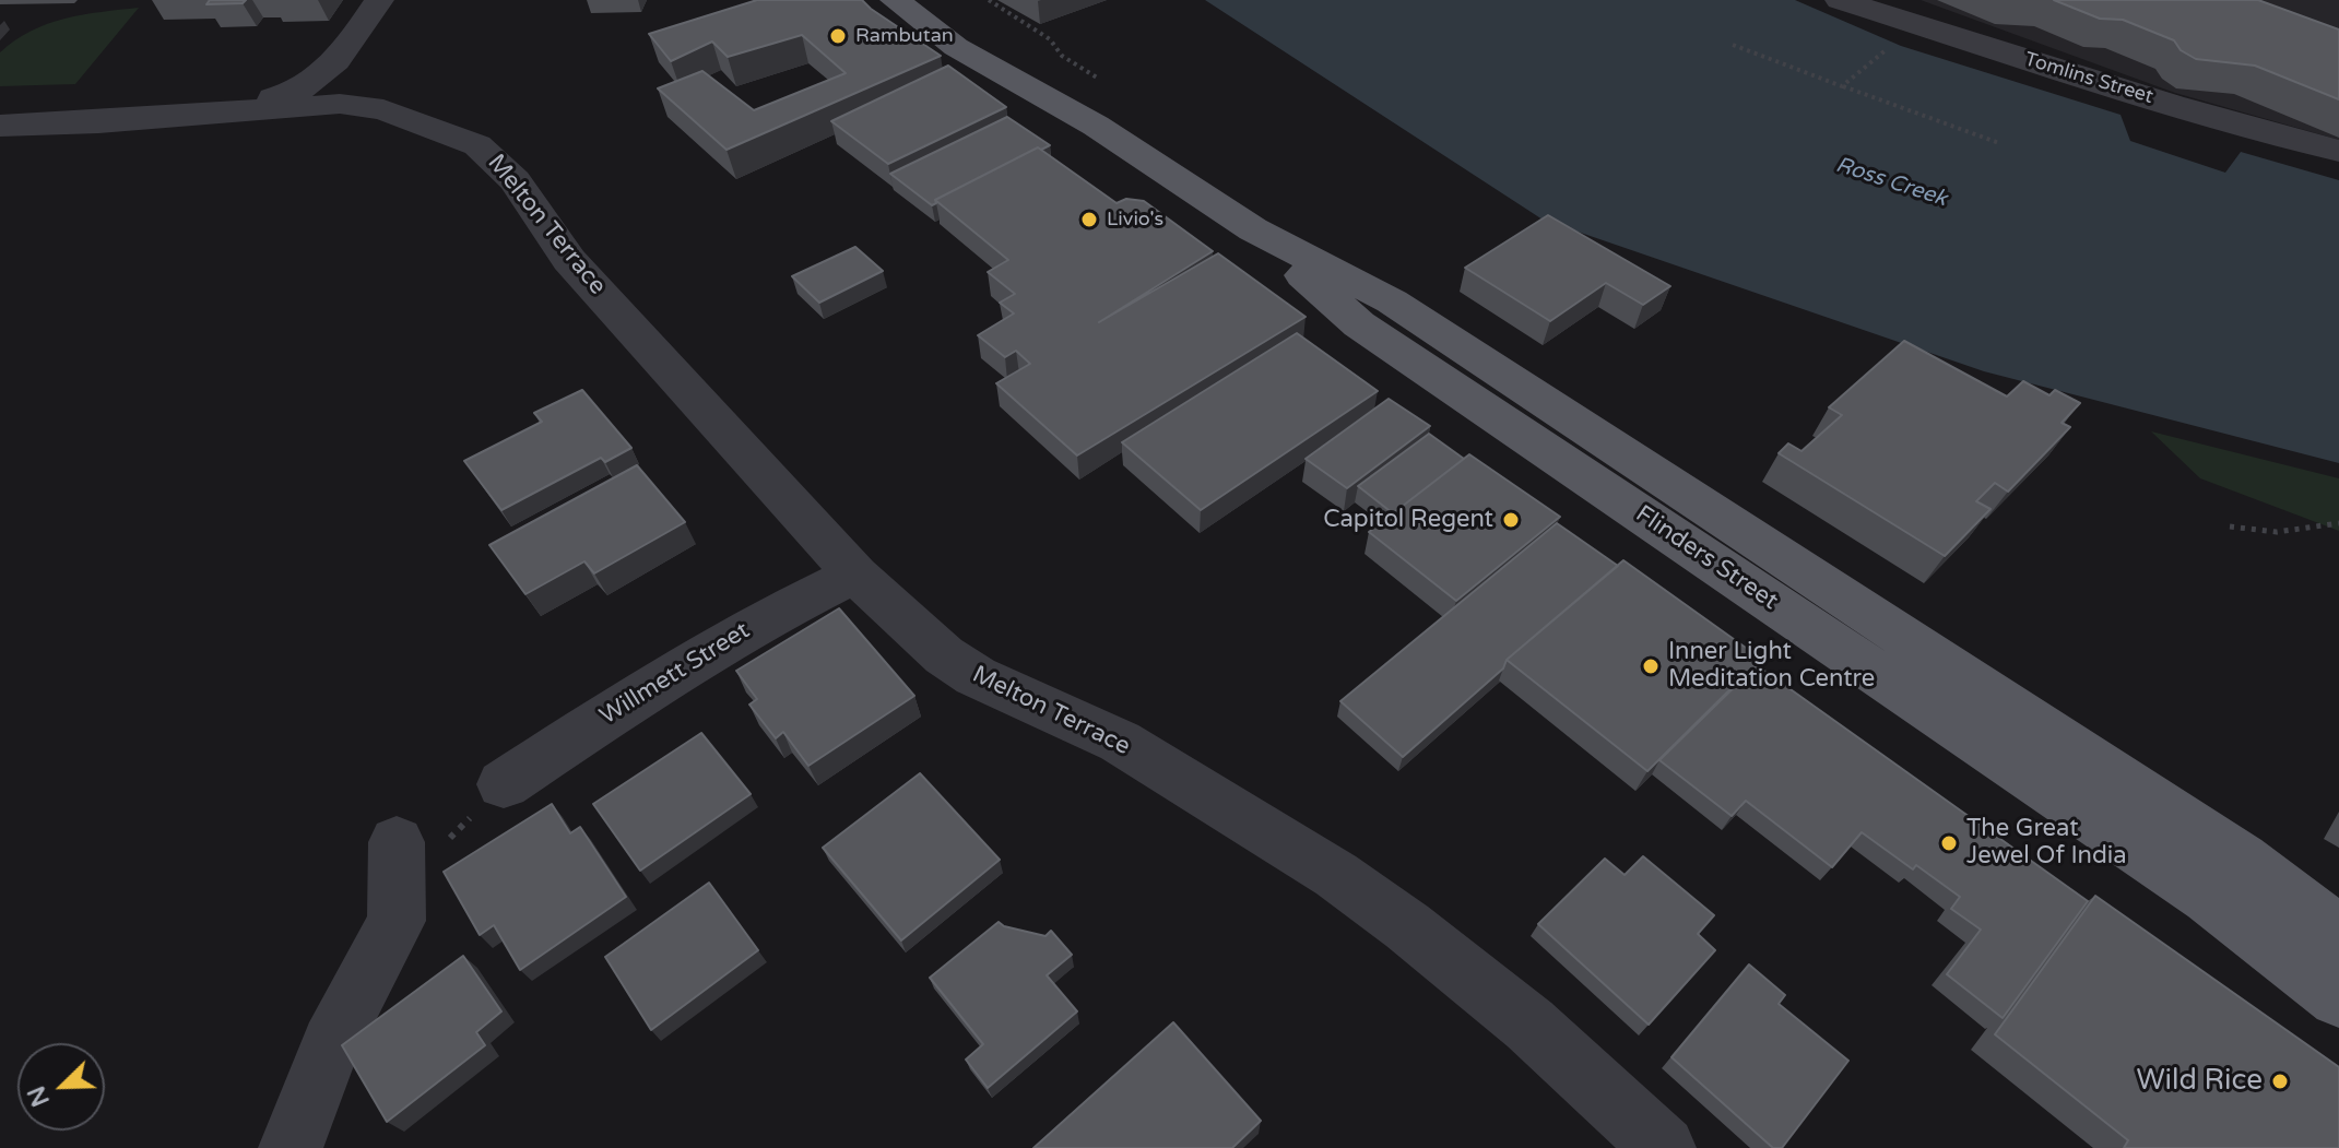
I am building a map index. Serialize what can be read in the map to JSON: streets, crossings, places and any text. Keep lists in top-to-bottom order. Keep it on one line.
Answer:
{"streets":{"main road":["Flinders Street"],"street":["Tomlins Street","Melton Terrace","Willmett Street"]},"crossings":[["Melton Terrace","Willmett Street"]],"water":["Ross Creek"],"places":["Rambutan","Livio's","Capitol Regent","Inner Light Meditation Centre","The Great Jewel Of India","Wild Rice"],"north":"bottom left"}
